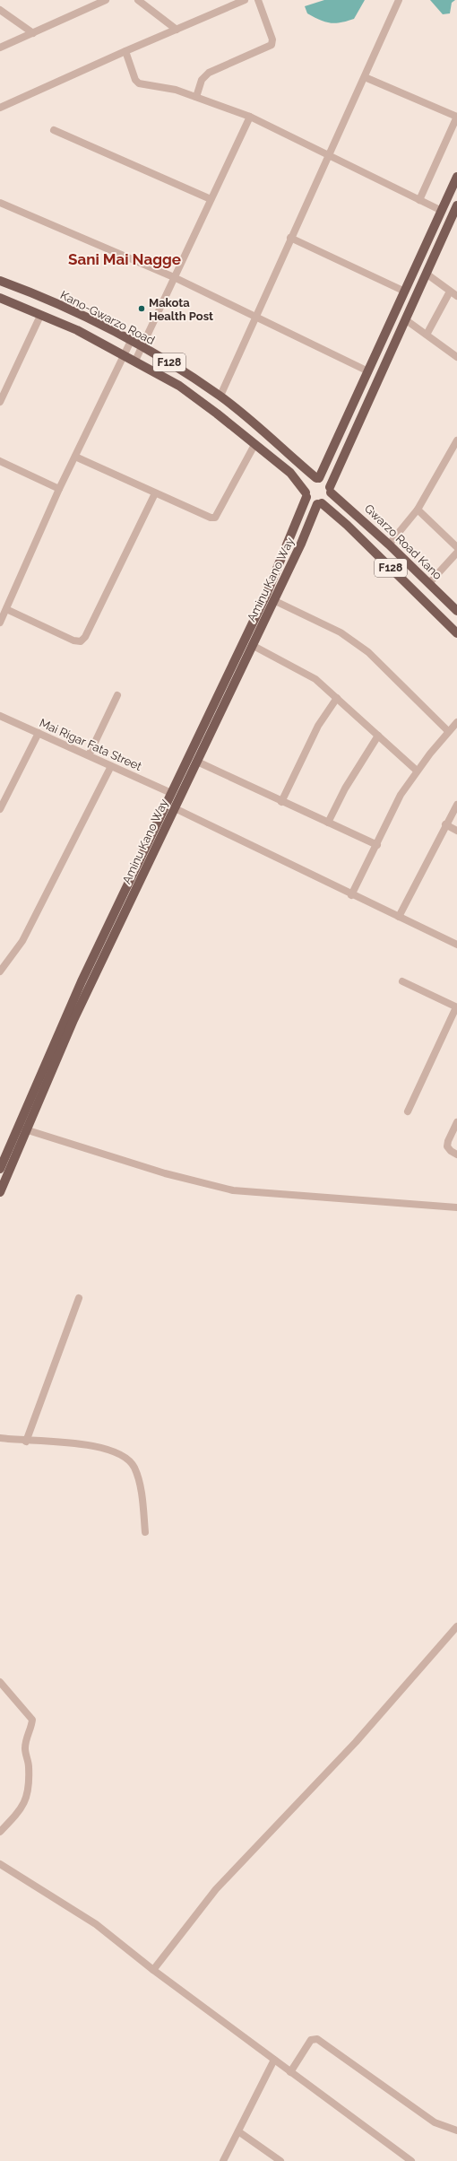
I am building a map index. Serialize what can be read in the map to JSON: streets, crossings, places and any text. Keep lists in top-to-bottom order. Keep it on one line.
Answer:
{"streets":{"main road":["Kano-Gwarzo Road","F128","Gwarzo Road Kano","Aminu Kano Way"],"street":["Mai Rigar Fata Street"]},"crossings":[["Kano-Gwarzo Road","F128"],["Kano-Gwarzo Road","Gwarzo Road Kano"],["Kano-Gwarzo Road","Aminu Kano Way"],["F128","Gwarzo Road Kano"],["F128","Aminu Kano Way"],["Gwarzo Road Kano","Aminu Kano Way"],["Aminu Kano Way","Mai Rigar Fata Street"]],"districts":["Sani Mai Nagge"],"places":["Makota Health Post"]}
